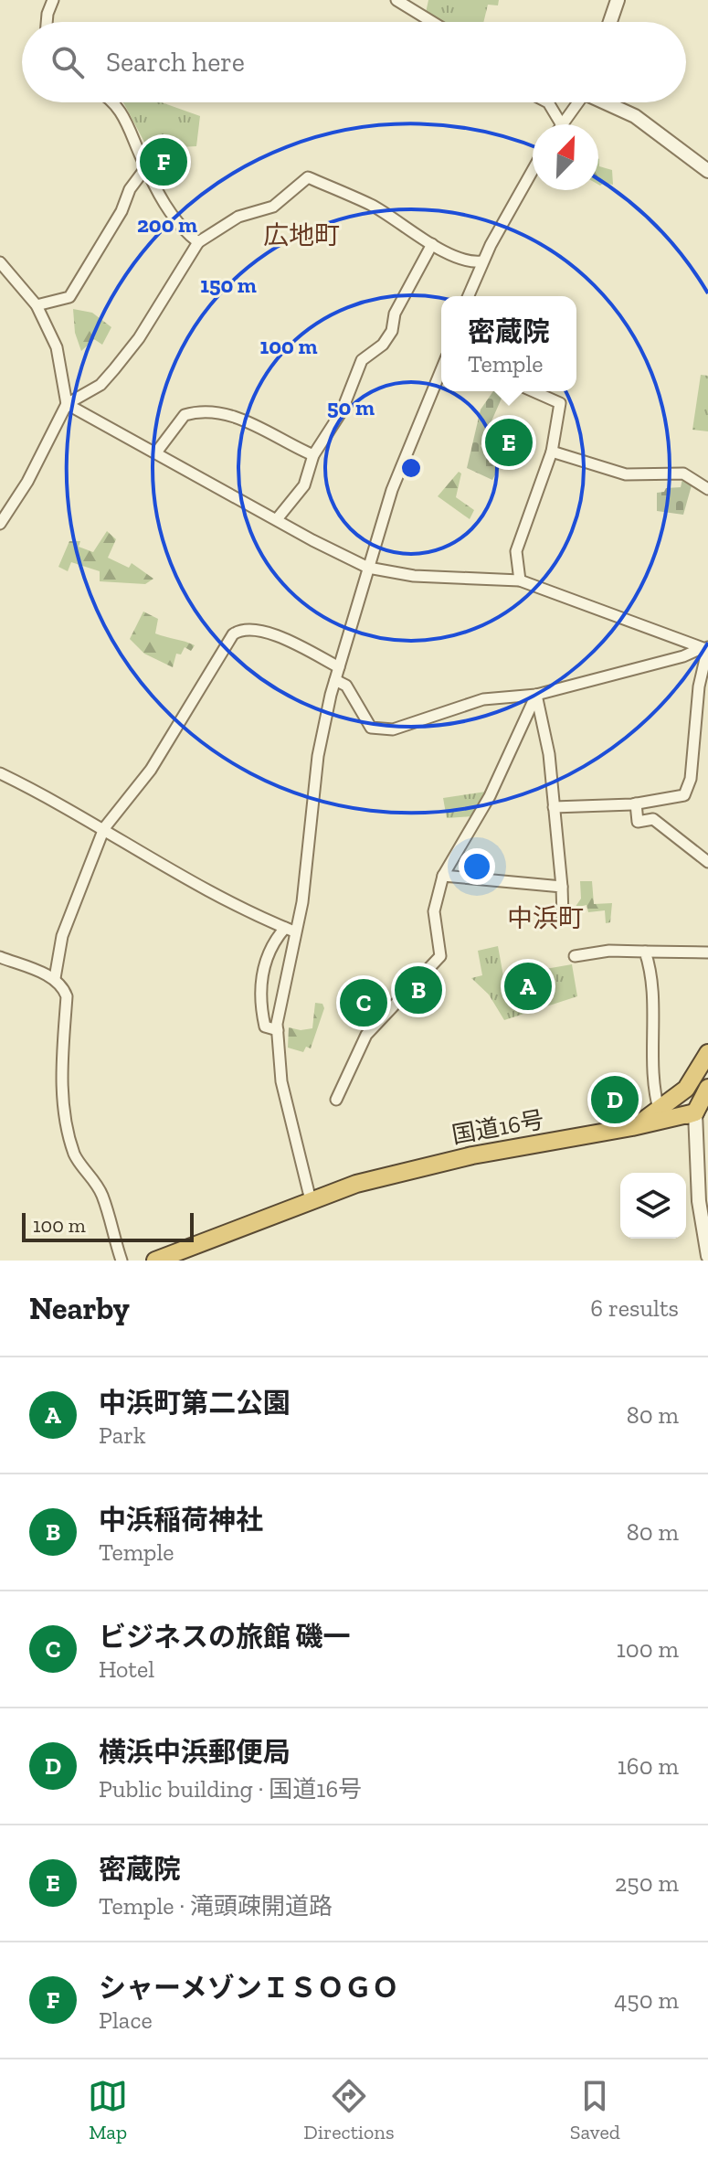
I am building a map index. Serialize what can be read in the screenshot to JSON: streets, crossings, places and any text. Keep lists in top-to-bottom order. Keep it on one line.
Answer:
{"streets":{"highway":["国道16号"]},"districts":["広地町","中浜町"],"scale_bar":"100 m","north":"top right","page":{"search":"Search here","pins":["F","E","A","B","C","D"],"popup":["密蔵院","Temple"],"scale":"100 m","heading":["Nearby","6 results"],"list":[{"mark":"A","name":"中浜町第二公園","note":"Park","value":"80 m"},{"mark":"B","name":"中浜稲荷神社","note":"Temple","value":"80 m"},{"mark":"C","name":"ビジネスの旅館 磯一","note":"Hotel","value":"100 m"},{"mark":"D","name":"横浜中浜郵便局","note":"Public building · 国道16号","value":"160 m"},{"mark":"E","name":"密蔵院","note":"Temple · 滝頭疎開道路","value":"250 m"},{"mark":"F","name":"シャーメゾンＩＳＯＧＯ","note":"Place","value":"450 m"}],"nav":["Map","Directions","Saved"]},"rings":["200 m","150 m","100 m","50 m"]}
